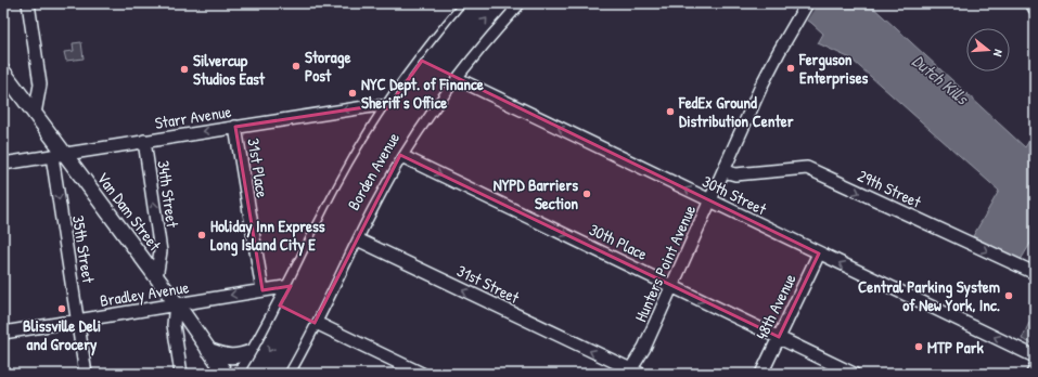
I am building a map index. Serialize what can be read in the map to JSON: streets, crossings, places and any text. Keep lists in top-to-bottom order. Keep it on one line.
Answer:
{"streets":{"main road":["Borden Avenue","Van Dam Street"],"street":["Starr Avenue","31st Place","29th Street","34th Street","30th Street","30th Place","35th Street","Hunters Point Avenue","31st Street","Bradley Avenue","48th Avenue"]},"crossings":[["Starr Avenue","31st Place"],["Starr Avenue","Borden Avenue"],["Starr Avenue","34th Street"],["Starr Avenue","Van Dam Street"],["Starr Avenue","35th Street"],["31st Place","Bradley Avenue"],["Borden Avenue","30th Street"],["Borden Avenue","30th Place"],["Borden Avenue","31st Street"],["Borden Avenue","Bradley Avenue"],["29th Street","Hunters Point Avenue"],["34th Street","Van Dam Street"],["30th Street","Hunters Point Avenue"],["30th Street","48th Avenue"],["Van Dam Street","35th Street"],["Van Dam Street","Bradley Avenue"],["30th Place","Hunters Point Avenue"],["30th Place","48th Avenue"],["35th Street","Bradley Avenue"],["Hunters Point Avenue","31st Street"]],"one_way":["Starr Avenue","29th Street","34th Street","30th Street","30th Place","35th Street"],"water":["Dutch Kills"],"places":["Storage Post","Ferguson Enterprises","Silvercup Studios East","NYC Dept. of Finance Sheriff's Office","FedEx Ground Distribution Center","NYPD Barriers Section","Holiday Inn Express Long Island City E","Central Parking System of New York, Inc.","Blissville Deli and Grocery","MTP Park"],"north":"right"}
